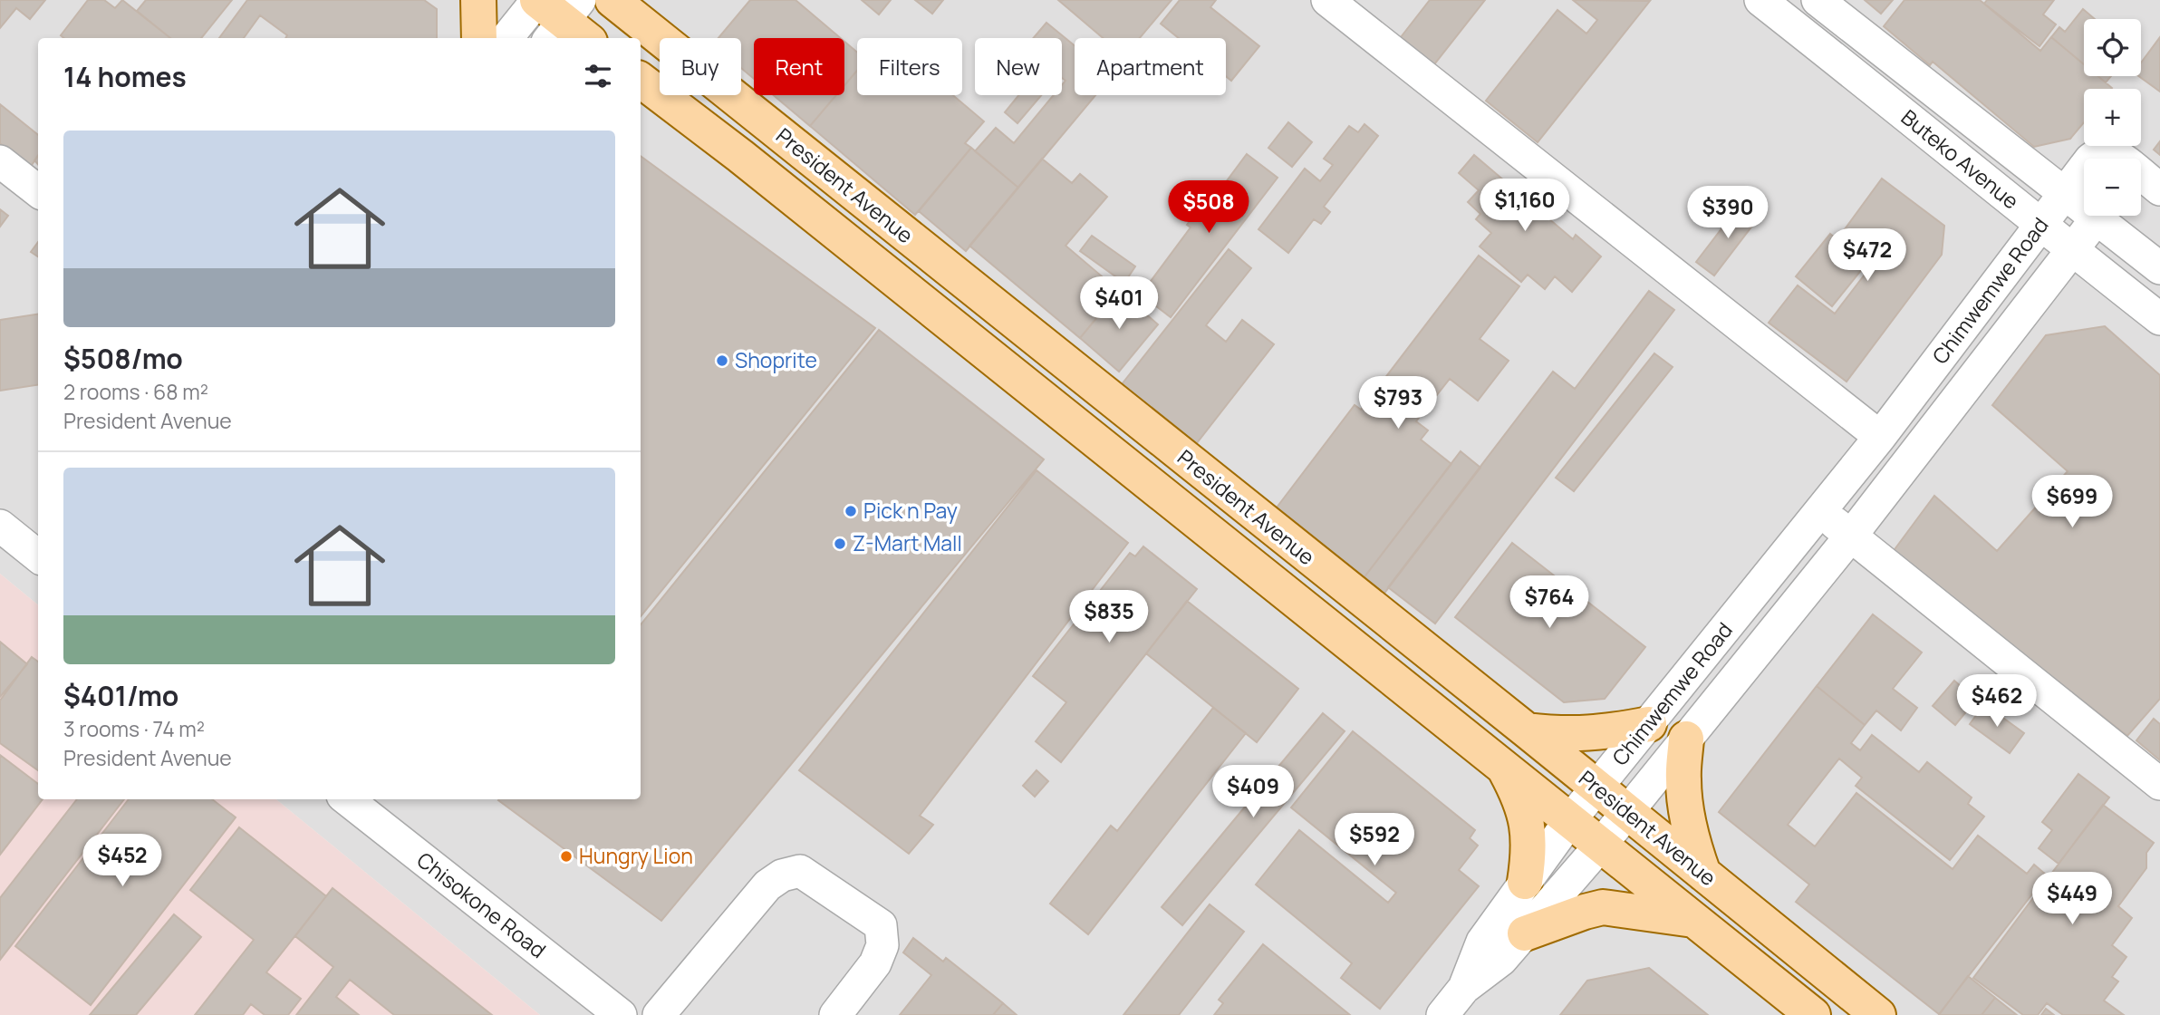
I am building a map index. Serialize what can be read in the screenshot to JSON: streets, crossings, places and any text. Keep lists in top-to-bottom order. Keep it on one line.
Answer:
{"streets":{"main road":["President Avenue"],"street":["Buteko Avenue","Chimwemwe Road","Chisokone Road"]},"crossings":[["Buteko Avenue","Chimwemwe Road"],["President Avenue","Chimwemwe Road"]],"places":["Shoprite","Pick n Pay","Z-Mart Mall","Hungry Lion"],"page":{"map_buttons":["+","−"],"chip":["Buy","Rent","Filters","New","Apartment"],"heading":"14 homes","list":[{"name":"$508/mo","note":"2 rooms · 68 m² · President Avenue"},{"name":"$401/mo","note":"3 rooms · 74 m² · President Avenue"}],"price":["$1,160","$508","$390","$472","$401","$793","$699","$764","$835","$462","$409","$592","$452","$449"]}}
